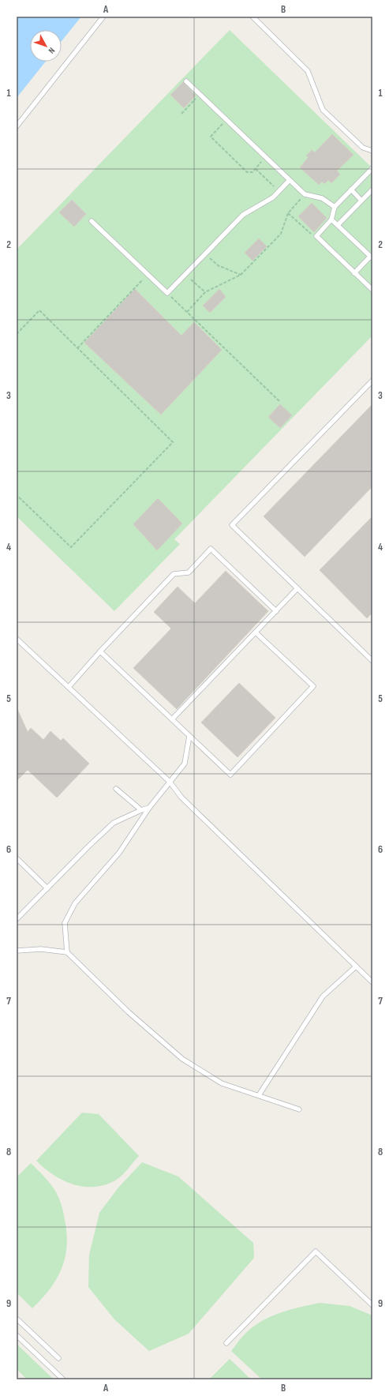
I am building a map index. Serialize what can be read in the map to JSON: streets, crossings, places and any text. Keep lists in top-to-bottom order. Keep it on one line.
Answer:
{"north":"bottom right","grid":{"columns":["A","B"],"rows":["1","2","3","4","5","6","7","8","9"]}}
